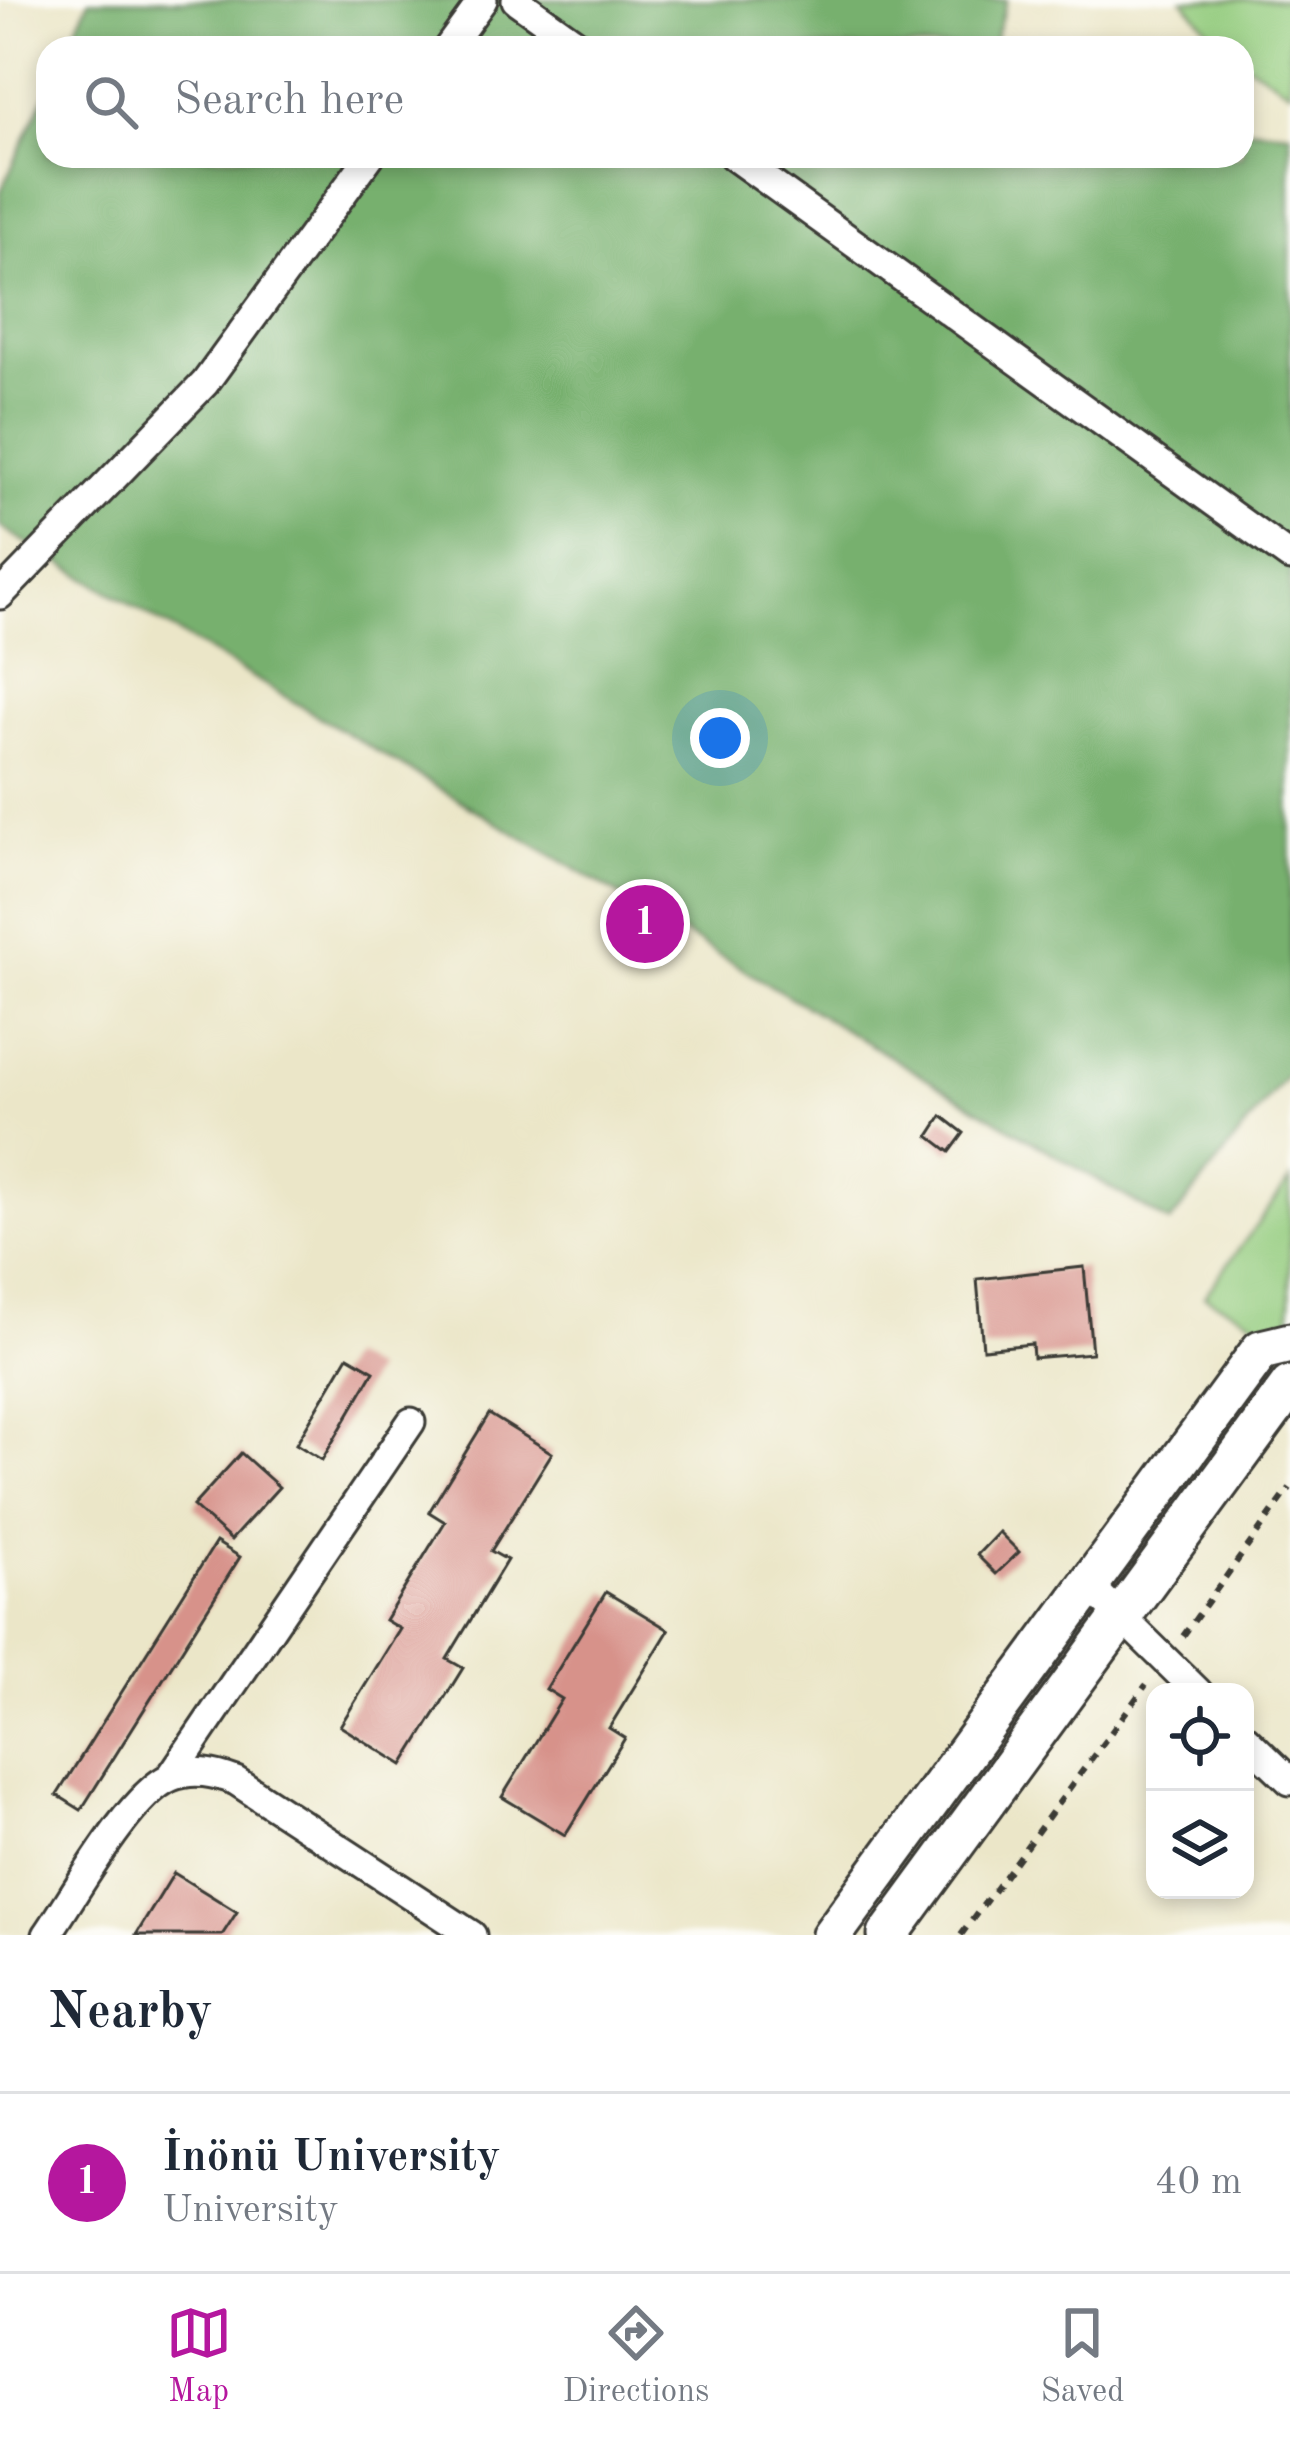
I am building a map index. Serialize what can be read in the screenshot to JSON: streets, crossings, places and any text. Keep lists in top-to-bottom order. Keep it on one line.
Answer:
{"page":{"search":"Search here","pins":"1","heading":"Nearby","list":[{"mark":"1","name":"İnönü University","note":"University","value":"40 m"}],"nav":["Map","Directions","Saved"]}}
